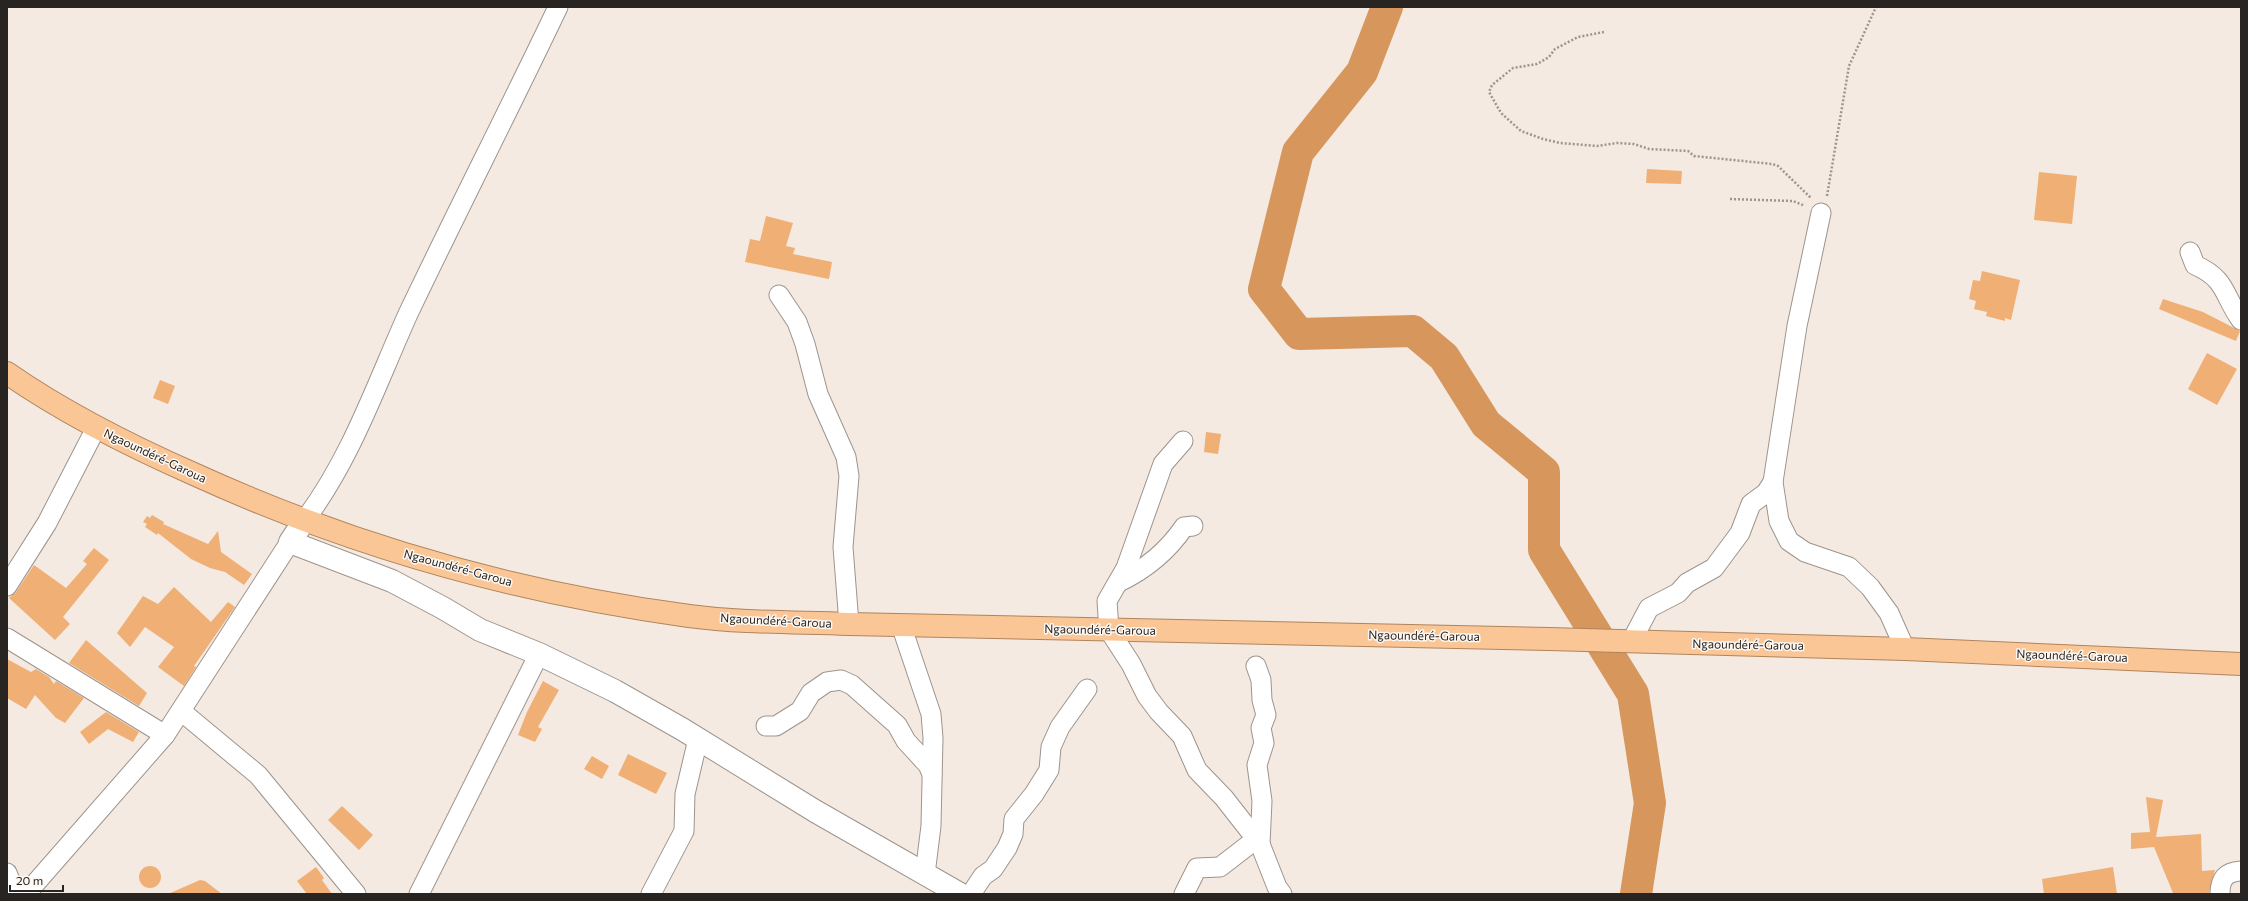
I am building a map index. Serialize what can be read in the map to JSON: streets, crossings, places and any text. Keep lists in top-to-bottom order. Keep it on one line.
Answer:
{"streets":{"highway":["Ngaoundéré-Garoua"]},"scale_bar":"20 m"}
